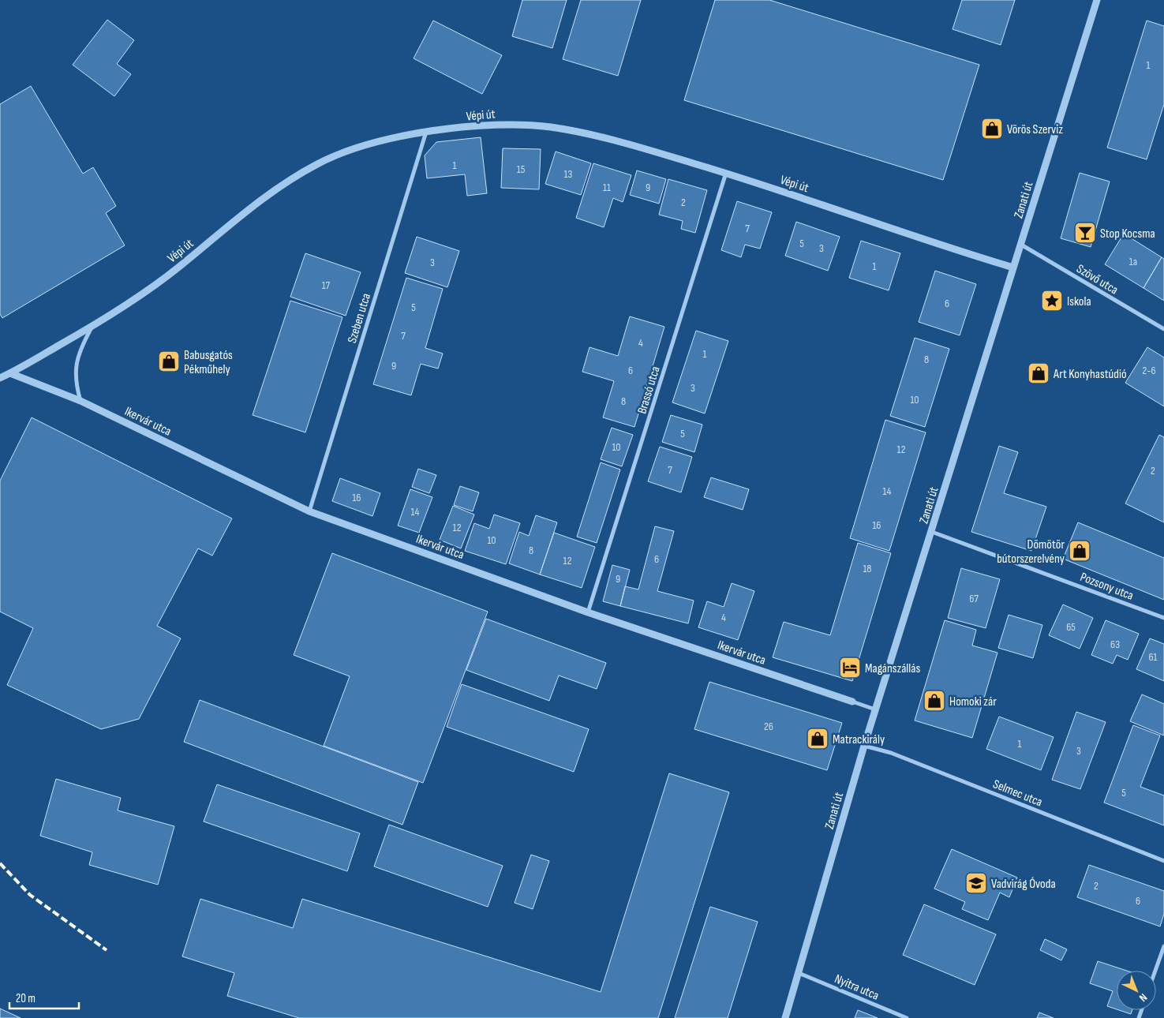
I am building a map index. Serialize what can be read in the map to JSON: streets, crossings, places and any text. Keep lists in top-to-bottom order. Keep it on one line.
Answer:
{"streets":{"street":["Vépi út","Zanati út","Szövő utca","Szeben utca","Brassó utca","Ikervár utca","Pozsony utca","Selmec utca","Nyitra utca"]},"crossings":[["Vépi út","Zanati út"],["Vépi út","Szeben utca"],["Vépi út","Brassó utca"],["Vépi út","Ikervár utca"],["Zanati út","Szövő utca"],["Zanati út","Ikervár utca"],["Zanati út","Pozsony utca"],["Zanati út","Selmec utca"],["Zanati út","Nyitra utca"],["Szeben utca","Ikervár utca"],["Brassó utca","Ikervár utca"]],"places":{"shop":["Vörös Szerviz","Babusgatós Pékműhely","Art Konyhastúdió","Dömötör bútorszerelvény","Homoki zár","Matrackirály"],"bar":["Stop Kocsma"],"place":["Iskola"],"hotel":["Magánszállás"],"school or university":["Vadvirág Óvoda"]},"house_numbers":["1","1","15","13","11","9","2","7","5","3","1a","3","1","17","6","5","7","4","1","8","9","6","2-6","3","10","8","5","10","12","7","2","14","16","14","16","12","10","8","6","12","18","9","67","4","65","63","61","26","1","3","5","2","6"],"scale_bar":"20 m","north":"bottom right"}
